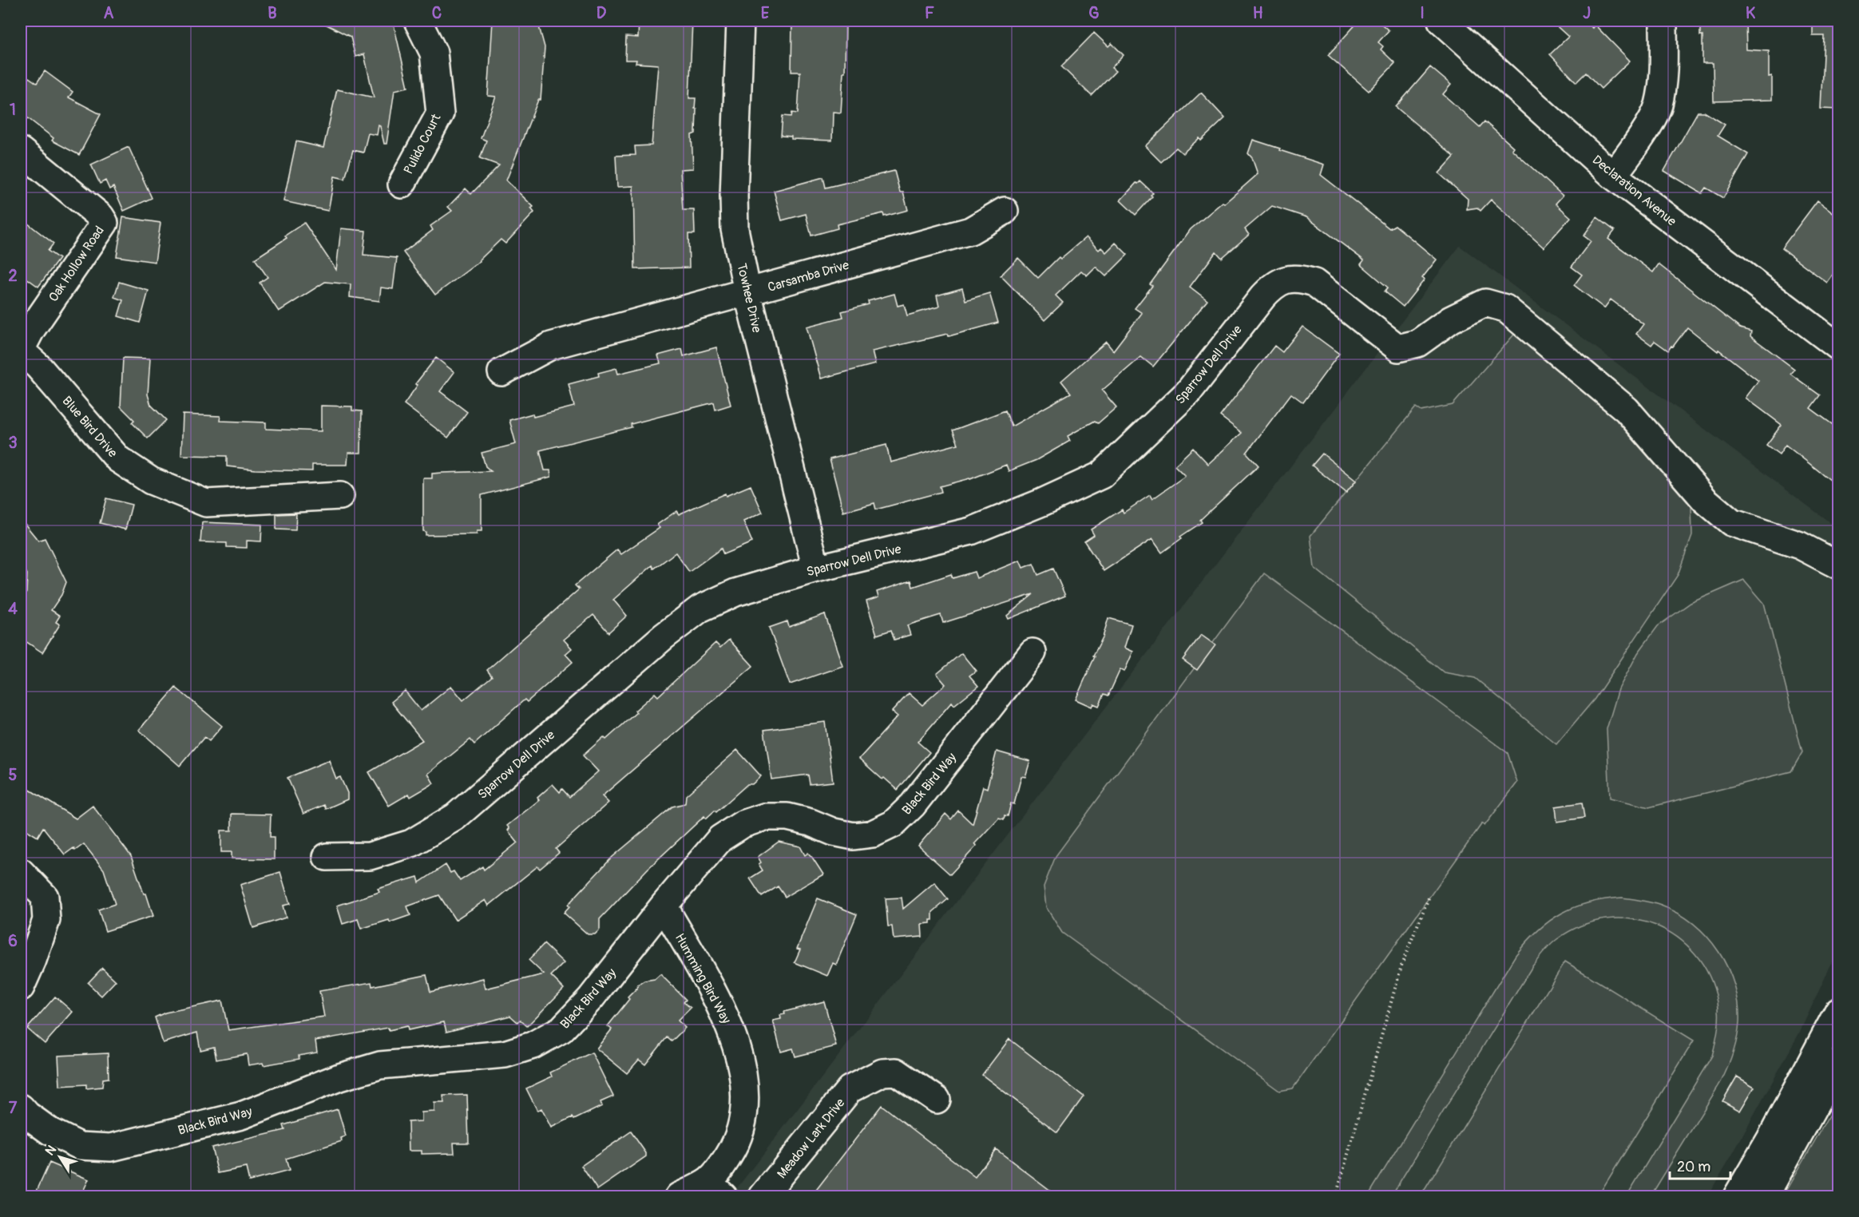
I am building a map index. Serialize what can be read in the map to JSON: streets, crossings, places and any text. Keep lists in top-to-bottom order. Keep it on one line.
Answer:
{"streets":{"street":["Pulido Court","Declaration Avenue","Oak Hollow Road","Carsamba Drive","Towhee Drive","Sparrow Dell Drive","Blue Bird Drive","Black Bird Way","Humming Bird Way","Meadow Lark Drive"]},"crossings":[["Oak Hollow Road","Blue Bird Drive"],["Carsamba Drive","Towhee Drive"],["Towhee Drive","Sparrow Dell Drive"],["Black Bird Way","Humming Bird Way"]],"scale_bar":"20 m","north":"top left","grid":{"columns":["A","B","C","D","E","F","G","H","I","J","K"],"rows":["1","2","3","4","5","6","7"]}}
